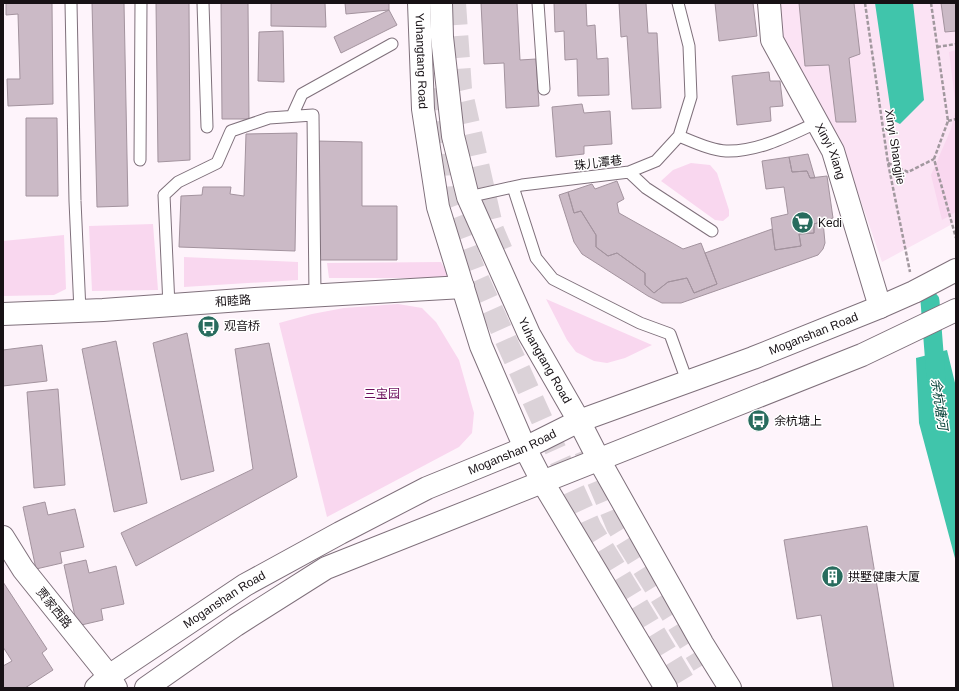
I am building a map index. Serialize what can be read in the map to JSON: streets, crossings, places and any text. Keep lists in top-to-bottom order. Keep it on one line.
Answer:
{"streets":{"main road":["Yuhangtang Road","Xinyi Xiang","和睦路","Moganshan Road","贾家西路"],"lane":["珠儿潭巷"],"path":["Xinyi Shangjie"]},"crossings":[["Yuhangtang Road","珠儿潭巷"],["Yuhangtang Road","和睦路"],["Yuhangtang Road","Moganshan Road"],["Xinyi Shangjie","Moganshan Road"],["Xinyi Xiang","Moganshan Road"],["Moganshan Road","贾家西路"]],"water":["余杭塘河"],"parks":["三宝园"],"places":{"supermarket":["Kedi"],"bus stop":["观音桥","余杭塘上"],"building":["拱墅健康大厦"]}}
